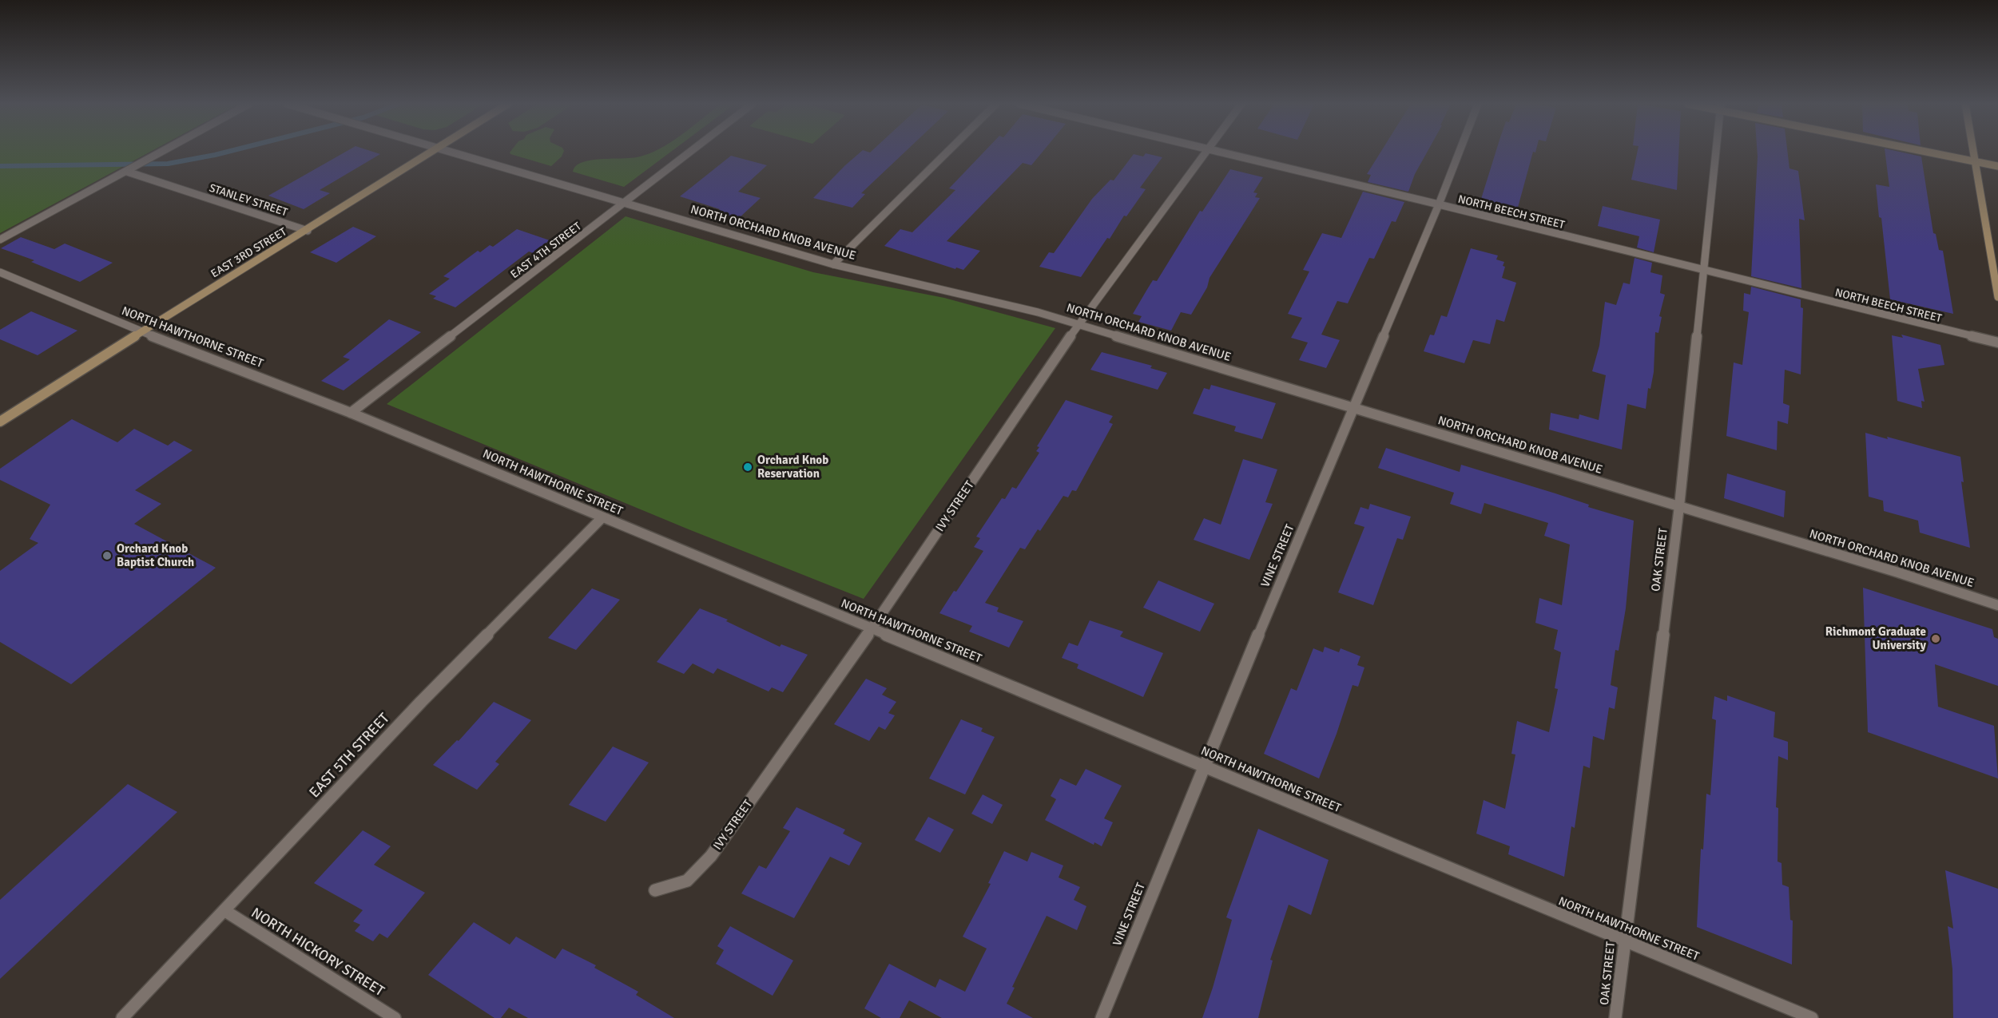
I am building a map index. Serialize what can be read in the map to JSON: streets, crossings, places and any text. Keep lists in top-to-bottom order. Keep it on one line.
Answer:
{"streets":{"main road":["EAST 3RD STREET"],"street":["STANLEY STREET","NORTH BEECH STREET","NORTH ORCHARD KNOB AVENUE","EAST 4TH STREET","NORTH HAWTHORNE STREET","IVY STREET","VINE STREET","OAK STREET","EAST 5TH STREET","NORTH HICKORY STREET"]},"crossings":[["STANLEY STREET","EAST 3RD STREET"],["NORTH BEECH STREET","VINE STREET"],["NORTH BEECH STREET","OAK STREET"],["NORTH ORCHARD KNOB AVENUE","EAST 4TH STREET"],["NORTH ORCHARD KNOB AVENUE","IVY STREET"],["NORTH ORCHARD KNOB AVENUE","VINE STREET"],["NORTH ORCHARD KNOB AVENUE","OAK STREET"],["EAST 4TH STREET","NORTH HAWTHORNE STREET"],["EAST 3RD STREET","NORTH HAWTHORNE STREET"],["NORTH HAWTHORNE STREET","IVY STREET"],["NORTH HAWTHORNE STREET","VINE STREET"],["NORTH HAWTHORNE STREET","OAK STREET"],["NORTH HAWTHORNE STREET","EAST 5TH STREET"],["EAST 5TH STREET","NORTH HICKORY STREET"]],"places":["Orchard Knob Reservation","Orchard Knob Baptist Church","Richmont Graduate University"]}
